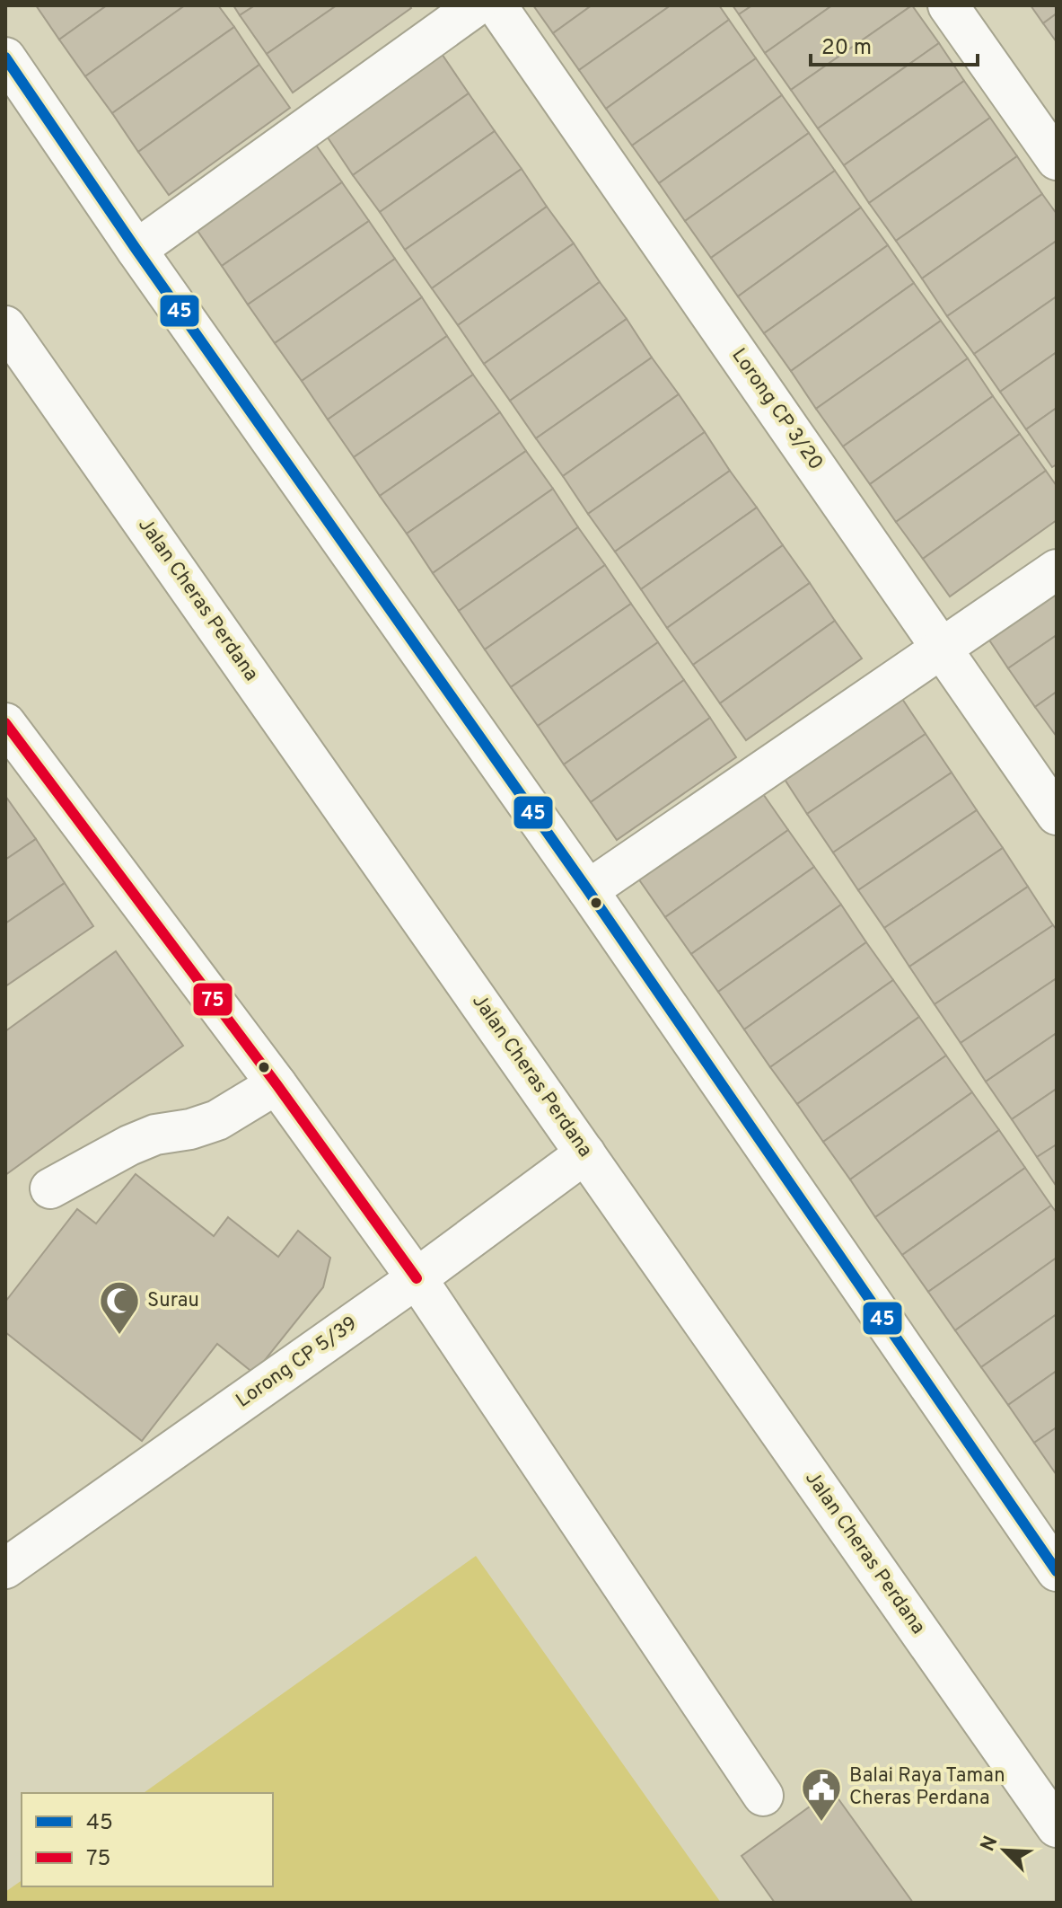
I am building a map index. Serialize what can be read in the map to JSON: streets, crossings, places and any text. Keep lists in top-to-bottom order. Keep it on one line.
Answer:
{"streets":{"street":["Lorong CP 3/20","Jalan Cheras Perdana","Lorong CP 5/39"]},"crossings":[["Jalan Cheras Perdana","Lorong CP 5/39"]],"places":{"mosque":["Surau"],"public building":["Balai Raya Taman Cheras Perdana"]},"lines":["transit line 45","transit line 75"],"legend":["45","75"],"scale_bar":"20 m","north":"top left"}
